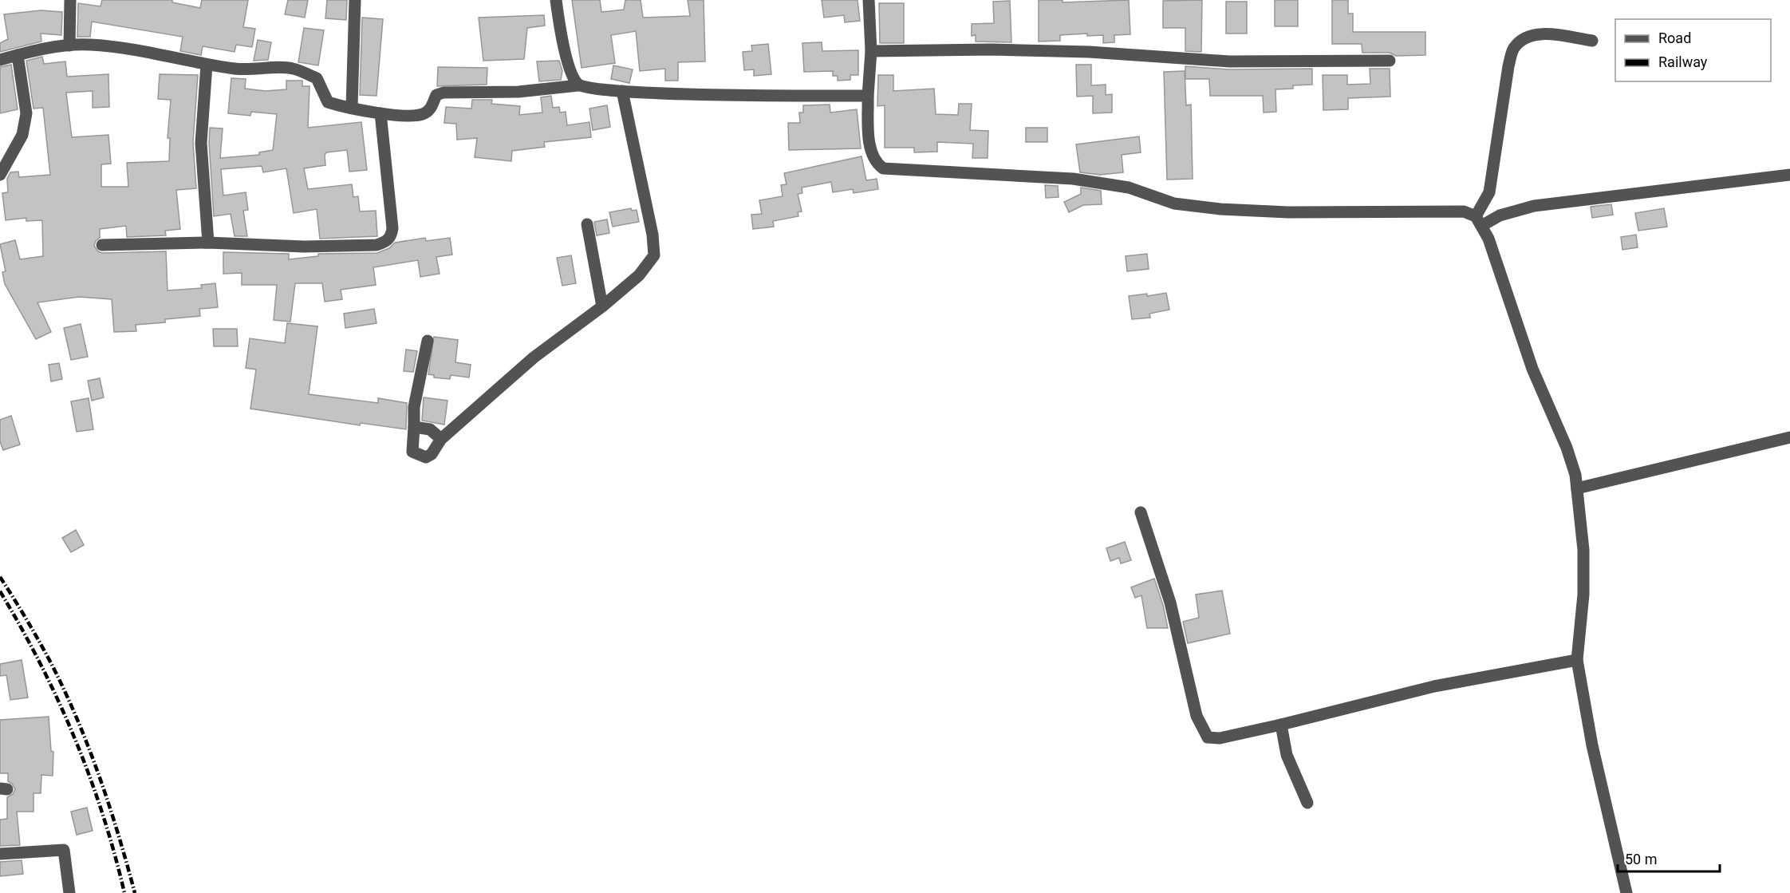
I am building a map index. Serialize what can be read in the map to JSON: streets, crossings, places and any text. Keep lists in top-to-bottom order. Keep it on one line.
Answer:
{"legend":["Road","Railway"],"scale_bar":"50 m"}
